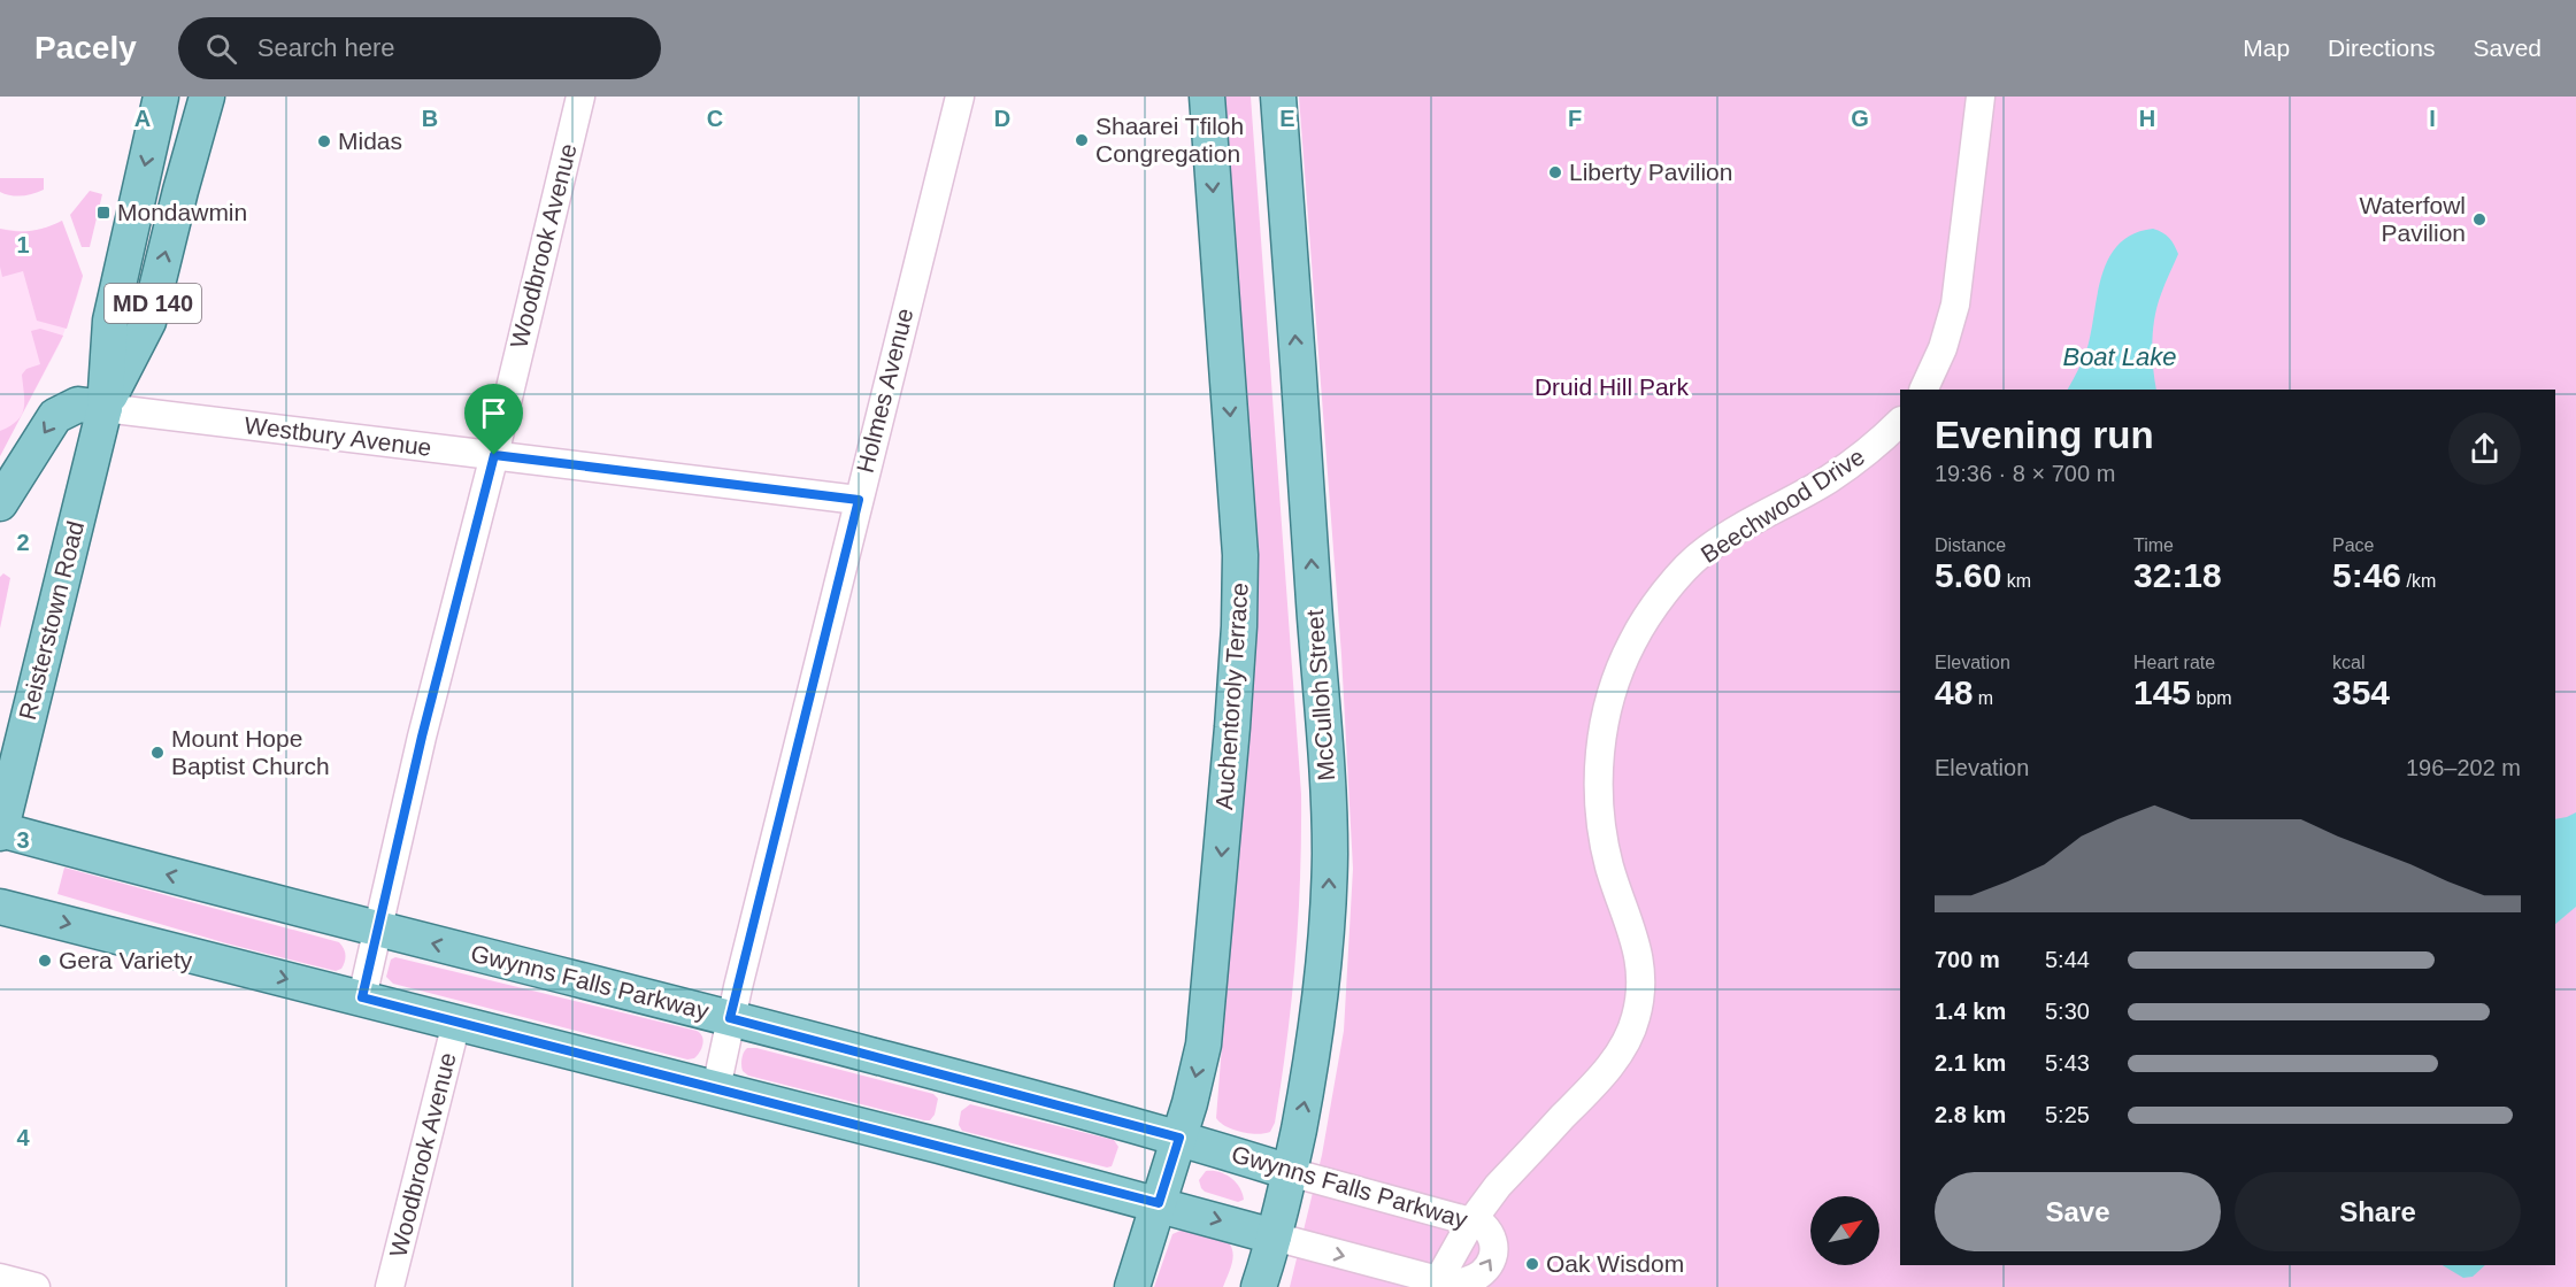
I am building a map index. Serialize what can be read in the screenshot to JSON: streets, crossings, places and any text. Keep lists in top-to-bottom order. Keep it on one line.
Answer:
{"streets":{"main road":["MD 140","Reisterstown Road","McCulloh Street","Auchentoroly Terrace","Gwynns Falls Parkway"],"street":["Woodbrook Avenue","Holmes Avenue","Westbury Avenue","Beechwood Drive"]},"crossings":[["Woodbrook Avenue","Westbury Avenue"],["Woodbrook Avenue","Gwynns Falls Parkway"],["Holmes Avenue","Westbury Avenue"],["Holmes Avenue","Gwynns Falls Parkway"],["Westbury Avenue","Reisterstown Road"],["Beechwood Drive","Gwynns Falls Parkway"],["Reisterstown Road","Gwynns Falls Parkway"],["McCulloh Street","Gwynns Falls Parkway"],["Auchentoroly Terrace","Gwynns Falls Parkway"]],"one_way":["McCulloh Street","Auchentoroly Terrace"],"water":["Boat Lake"],"parks":["Druid Hill Park"],"places":{"other":["Shaarei Tfiloh Congregation","Midas","Liberty Pavilion","Waterfowl Pavilion","Mount Hope Baptist Church","Gera Variety","Oak Wisdom"],"transit":["Mondawmin"]},"north":"top right","page":{"header":"Pacely","search":"Search here","nav":["Map","Directions","Saved"],"heading":["Evening run","19:36 · 8 × 700 m"],"stats":[["Distance","5.60 km"],["Time","32:18"],["Pace","5:46 /km"],["Elevation","48 m"],["Heart rate","145 bpm"],["kcal","354"]],"chart":["Elevation","196–202 m"],"list":[{"name":"700 m","note":"5:44"},{"name":"1.4 km","note":"5:30"},{"name":"2.1 km","note":"5:43"},{"name":"2.8 km","note":"5:25"}],"buttons":["Save","Share"]},"grid":{"columns":["A","B","C","D","E","F","G","H","I"],"rows":["1","2","3","4"]}}
